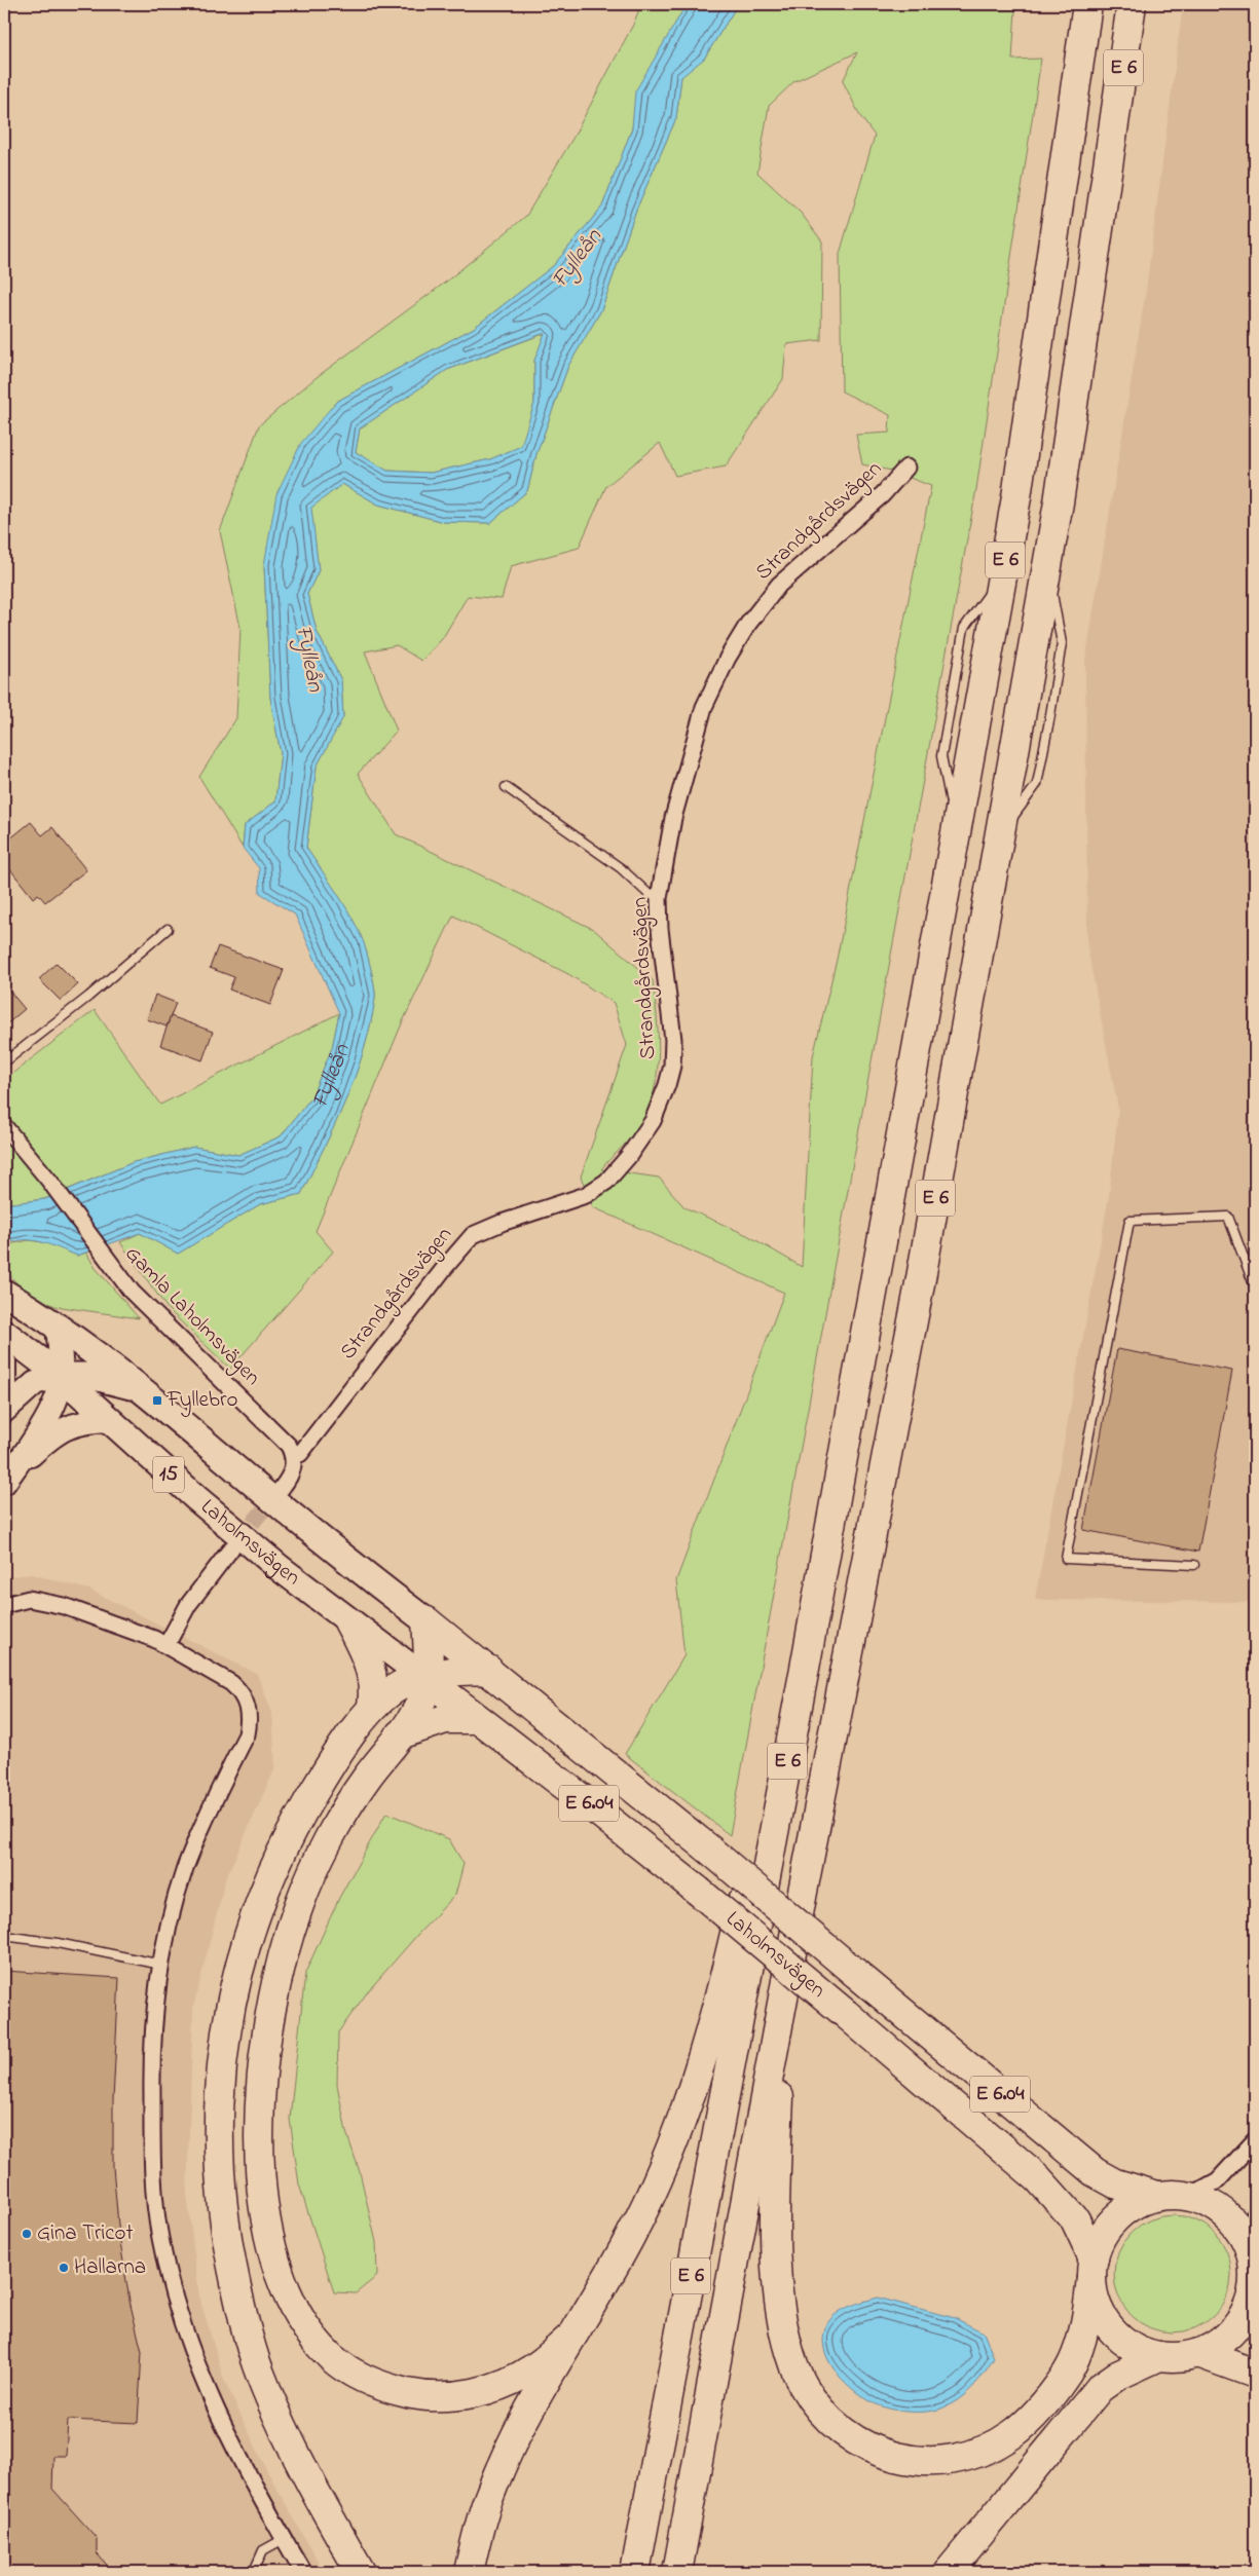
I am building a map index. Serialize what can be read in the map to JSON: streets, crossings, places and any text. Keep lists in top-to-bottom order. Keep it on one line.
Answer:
{"streets":{"highway":["E 6","Laholmsvägen","E 6.04"],"main road":["15"],"street":["Strandgårdsvägen","Gamla Laholmsvägen"]},"crossings":[["Strandgårdsvägen","Gamla Laholmsvägen"]],"water":["Fylleån"],"places":{"transit":["Fyllebro"],"other":["Gina Tricot","Hallarna"]}}
